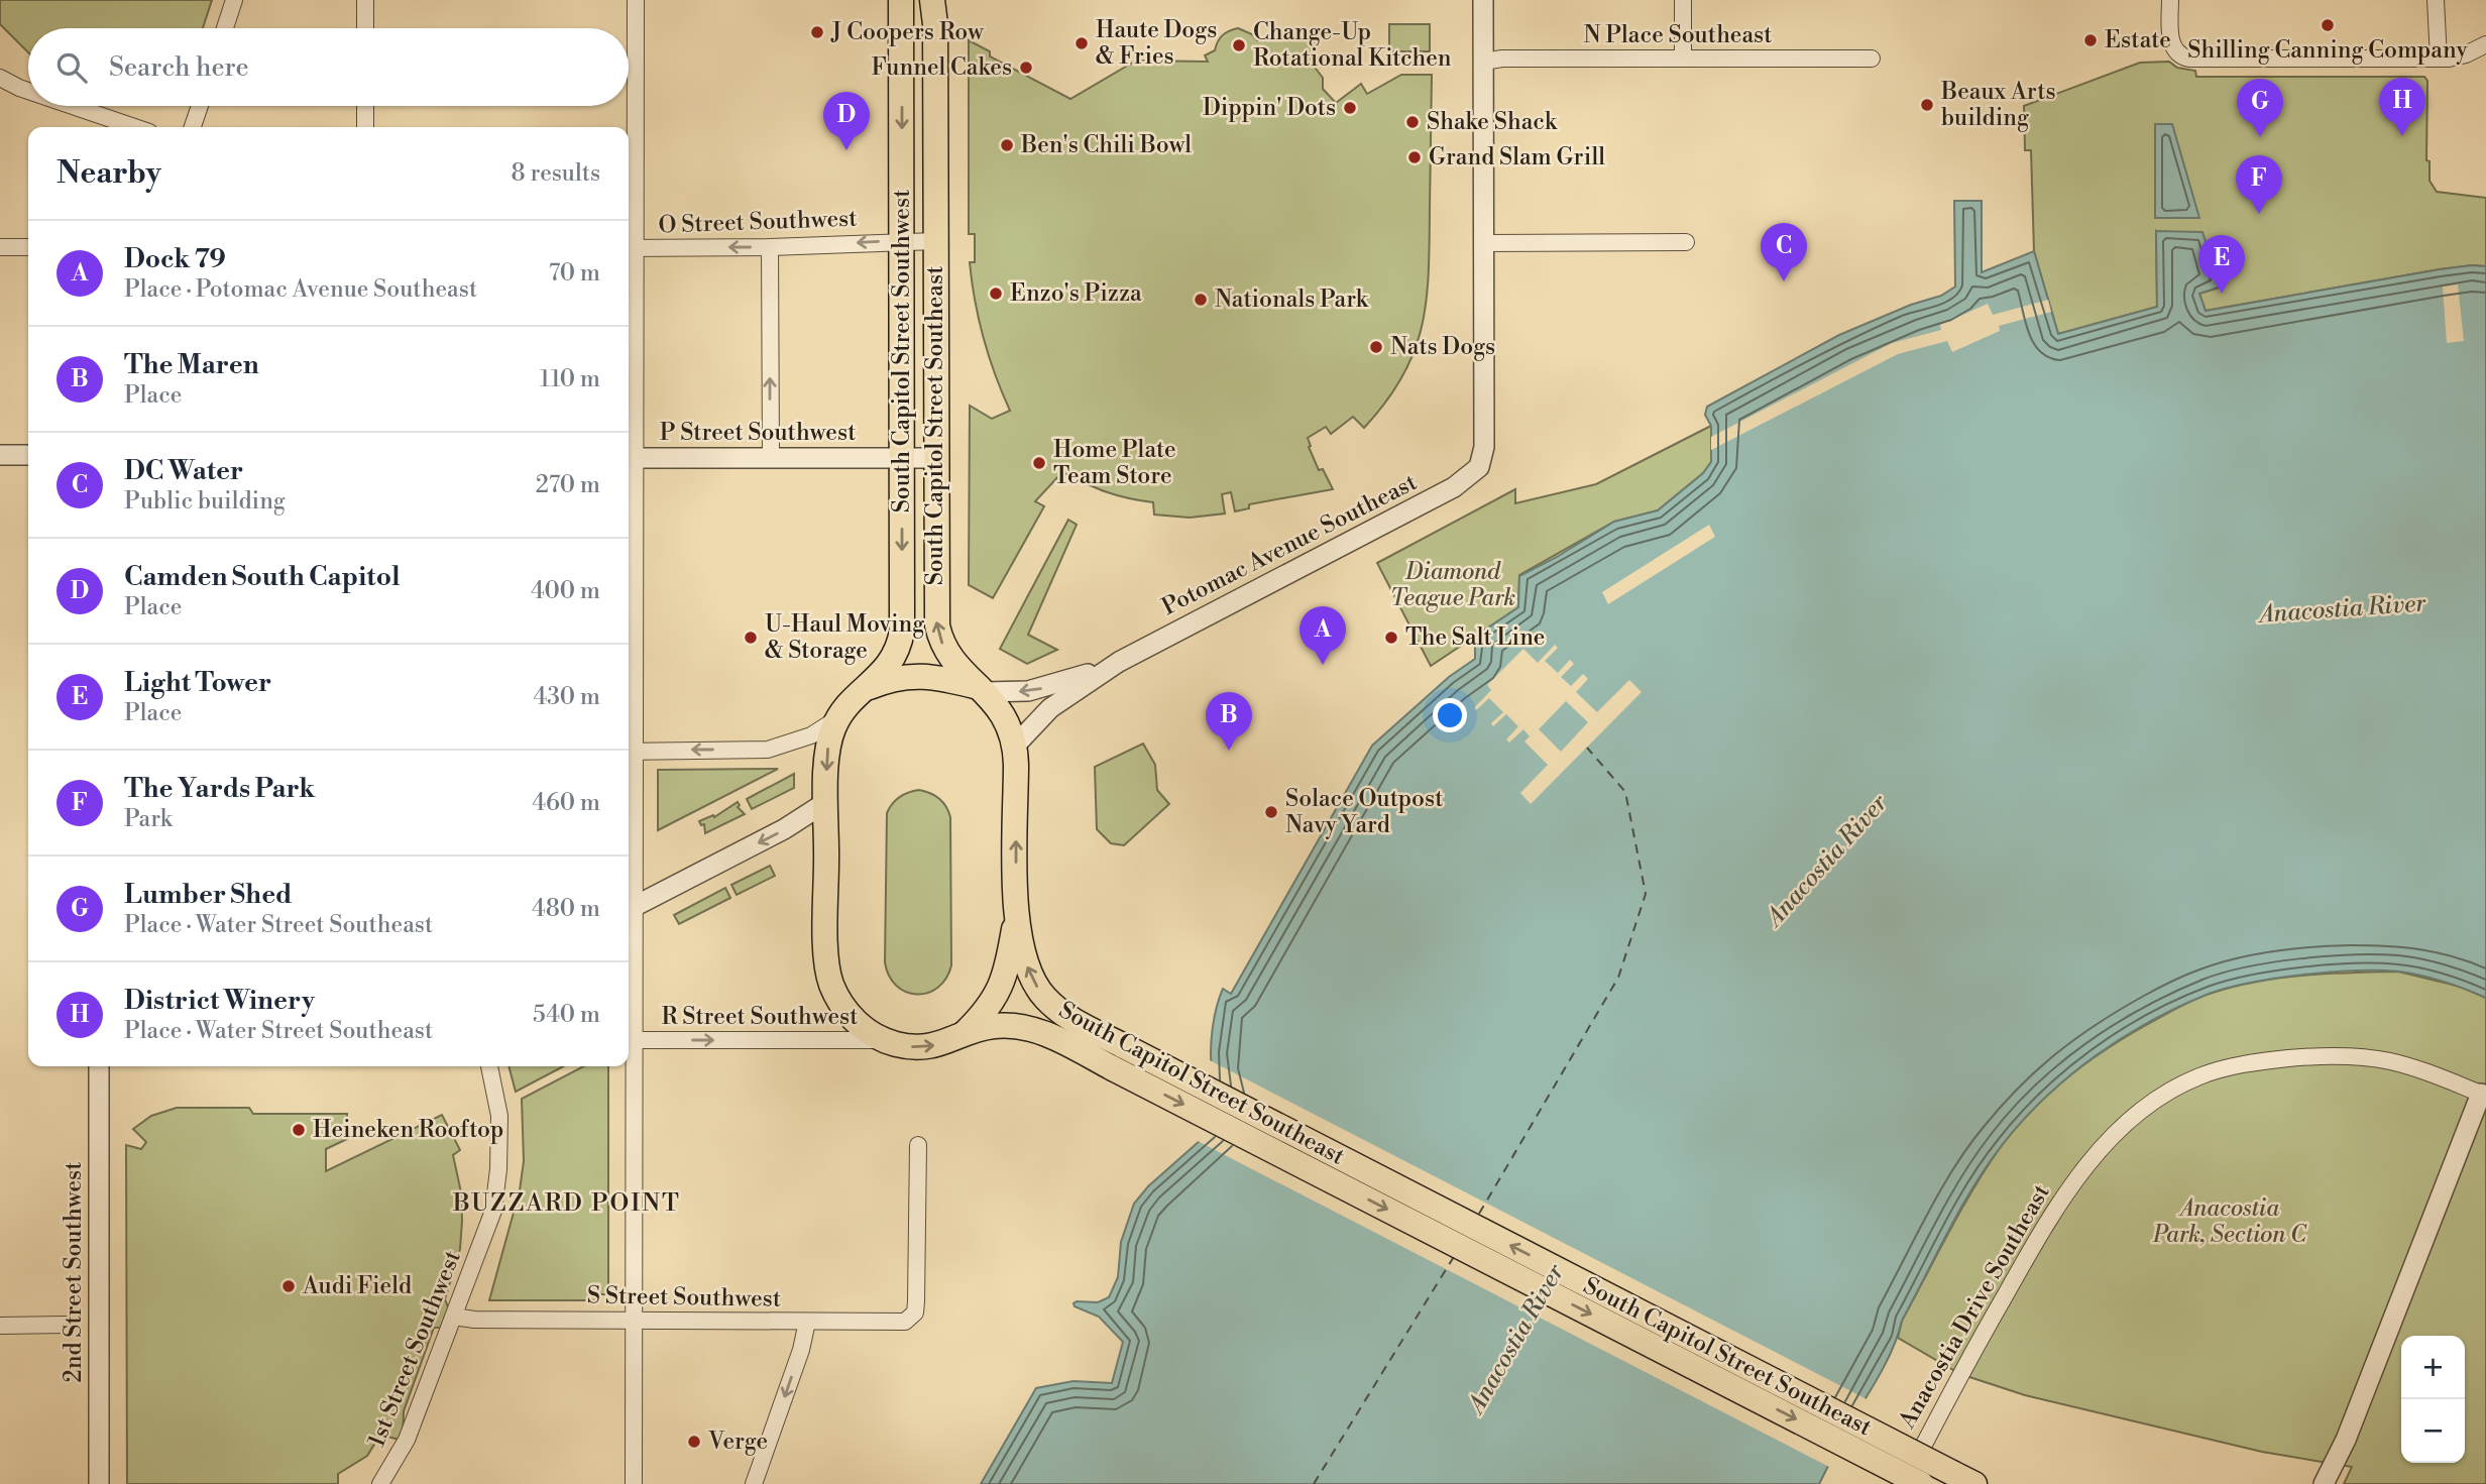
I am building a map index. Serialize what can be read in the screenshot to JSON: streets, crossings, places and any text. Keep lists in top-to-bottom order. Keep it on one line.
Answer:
{"streets":{"main road":["South Capitol Street Southwest","South Capitol Street Southeast"],"street":["N Place Southeast","O Street Southwest","P Street Southwest","Potomac Avenue Southeast","R Street Southwest","2nd Street Southwest","S Street Southwest","Anacostia Drive Southeast","1st Street Southwest"]},"crossings":[["O Street Southwest","South Capitol Street Southwest"],["O Street Southwest","South Capitol Street Southeast"],["South Capitol Street Southwest","South Capitol Street Southeast"],["South Capitol Street Southwest","P Street Southwest"],["South Capitol Street Southwest","R Street Southwest"],["South Capitol Street Southeast","P Street Southwest"],["South Capitol Street Southeast","Potomac Avenue Southeast"],["S Street Southwest","1st Street Southwest"]],"one_way":["O Street Southwest","South Capitol Street Southwest","South Capitol Street Southeast","R Street Southwest"],"districts":["BUZZARD POINT"],"water":["Anacostia River"],"parks":["Diamond Teague Park","Anacostia Park, Section C"],"places":["Shilling Canning Company","J Coopers Row","Estate","Haute Dogs & Fries","Change-Up Rotational Kitchen","Funnel Cakes","Beaux Arts building","Dippin' Dots","Shake Shack","Ben's Chili Bowl","Grand Slam Grill","Enzo's Pizza","Nationals Park","Nats Dogs","Home Plate Team Store","U-Haul Moving & Storage","The Salt Line","Solace Outpost Navy Yard","Heineken Rooftop","Audi Field","Verge"],"page":{"search":"Search here","pins":["H","G","D","F","C","E","A","B"],"heading":["Nearby","8 results"],"list":[{"mark":"A","name":"Dock 79","note":"Place · Potomac Avenue Southeast","value":"70 m"},{"mark":"B","name":"The Maren","note":"Place","value":"110 m"},{"mark":"C","name":"DC Water","note":"Public building","value":"270 m"},{"mark":"D","name":"Camden South Capitol","note":"Place","value":"400 m"},{"mark":"E","name":"Light Tower","note":"Place","value":"430 m"},{"mark":"F","name":"The Yards Park","note":"Park","value":"460 m"},{"mark":"G","name":"Lumber Shed","note":"Place · Water Street Southeast","value":"480 m"},{"mark":"H","name":"District Winery","note":"Place · Water Street Southeast","value":"540 m"}],"map_buttons":["+","−"]}}
